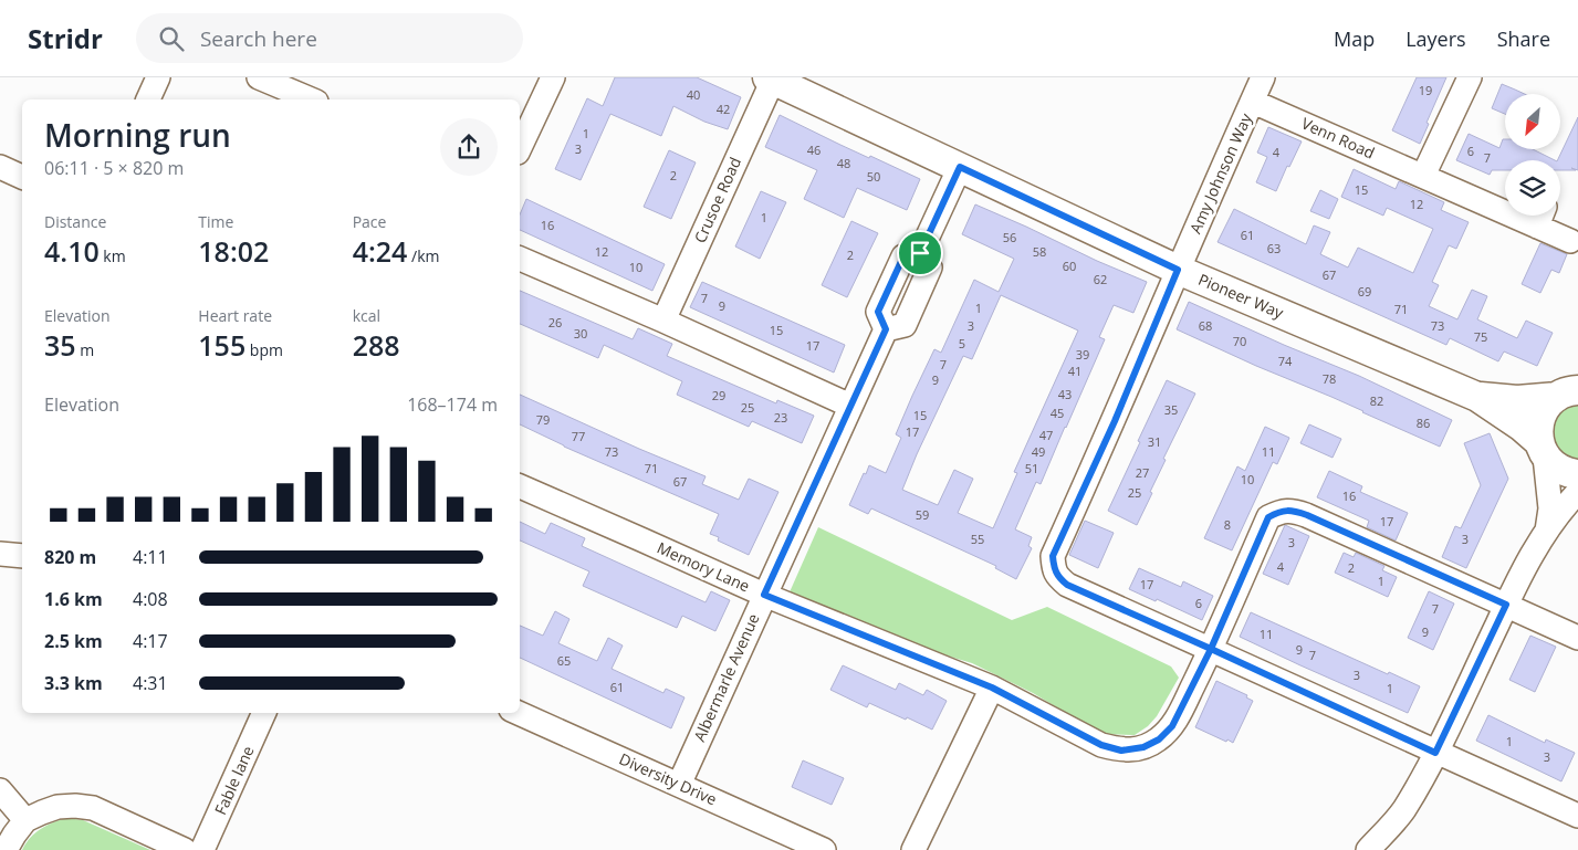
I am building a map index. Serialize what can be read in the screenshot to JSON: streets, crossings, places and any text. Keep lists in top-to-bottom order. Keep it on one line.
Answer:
{"streets":{"street":["Venn Road","Amy Johnson Way","Crusoe Road","Pioneer Way","Memory Lane","Albermarle Avenue","Diversity Drive","Fable lane"]},"crossings":[["Venn Road","Amy Johnson Way"],["Amy Johnson Way","Pioneer Way"],["Crusoe Road","Pioneer Way"],["Pioneer Way","Albermarle Avenue"],["Memory Lane","Albermarle Avenue"],["Albermarle Avenue","Diversity Drive"]],"house_numbers":["19","40","42","1","3","46","6","4","7","48","2","50","15","12","1","16","61","56","63","12","58","2","60","10","67","62","69","7","9","1","71","26","3","68","73","15","30","75","70","5","17","39","74","7","41","78","9","43","29","82","25","35","45","15","23","79","86","17","47","77","31","73","49","11","71","51","27","10","67","25","16","59","17","8","55","3","3","4","2","1","17","6","7","9","11","9","7","65","3","61","1","1","3"],"north":"bottom left","page":{"header":"Stridr","search":"Search here","nav":["Map","Layers","Share"],"heading":["Morning run","06:11 · 5 × 820 m"],"stats":[["Distance","4.10 km"],["Time","18:02"],["Pace","4:24 /km"],["Elevation","35 m"],["Heart rate","155 bpm"],["kcal","288"]],"chart":["Elevation","168–174 m"],"list":[{"name":"820 m","note":"4:11"},{"name":"1.6 km","note":"4:08"},{"name":"2.5 km","note":"4:17"},{"name":"3.3 km","note":"4:31"}]}}
